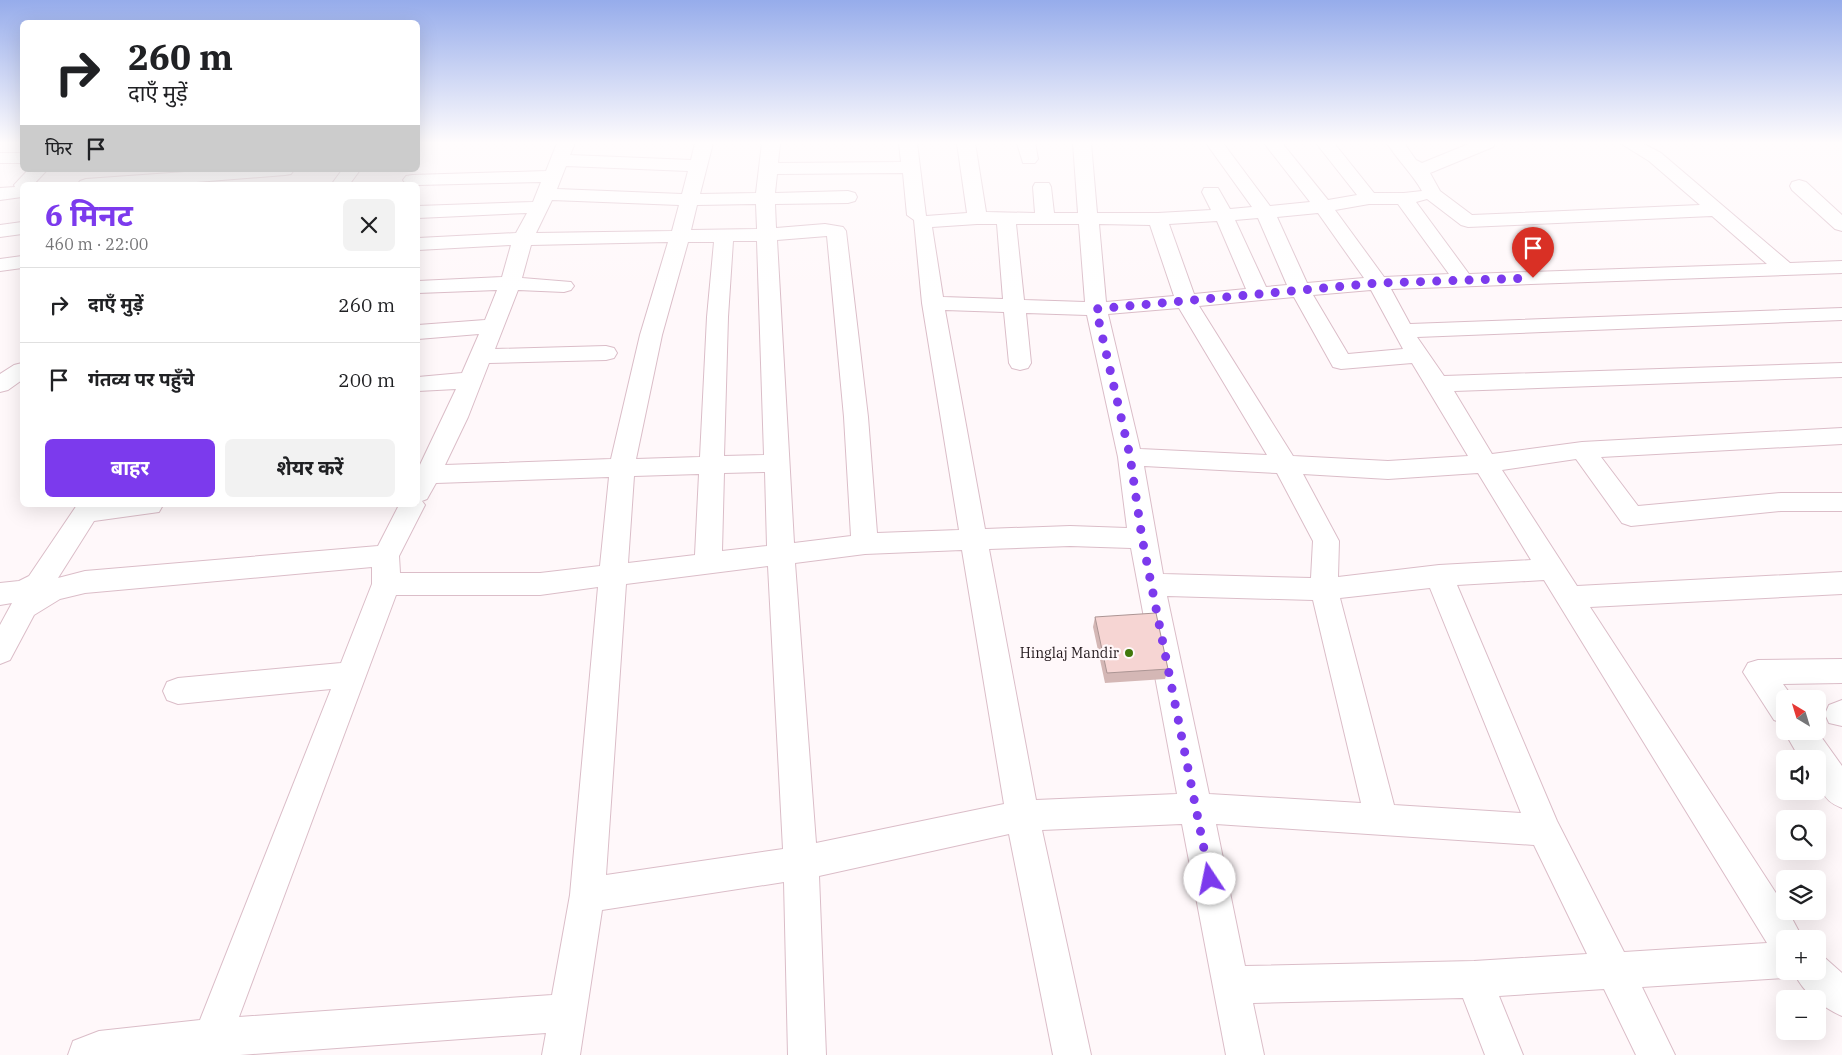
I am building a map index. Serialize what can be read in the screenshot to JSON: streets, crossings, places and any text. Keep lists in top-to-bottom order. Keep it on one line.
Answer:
{"places":["Hinglaj Mandir"],"north":"top left","page":{"turn":["260 m","दाएँ मुड़ें"],"then":"फिर","heading":["6 मिनट","460 m · 22:00"],"list":[{"name":"दाएँ मुड़ें","value":"260 m"},{"name":"गंतव्य पर पहुँचे","value":"200 m"}],"buttons":["बाहर","शेयर करें"],"map_buttons":["+","−"]}}
